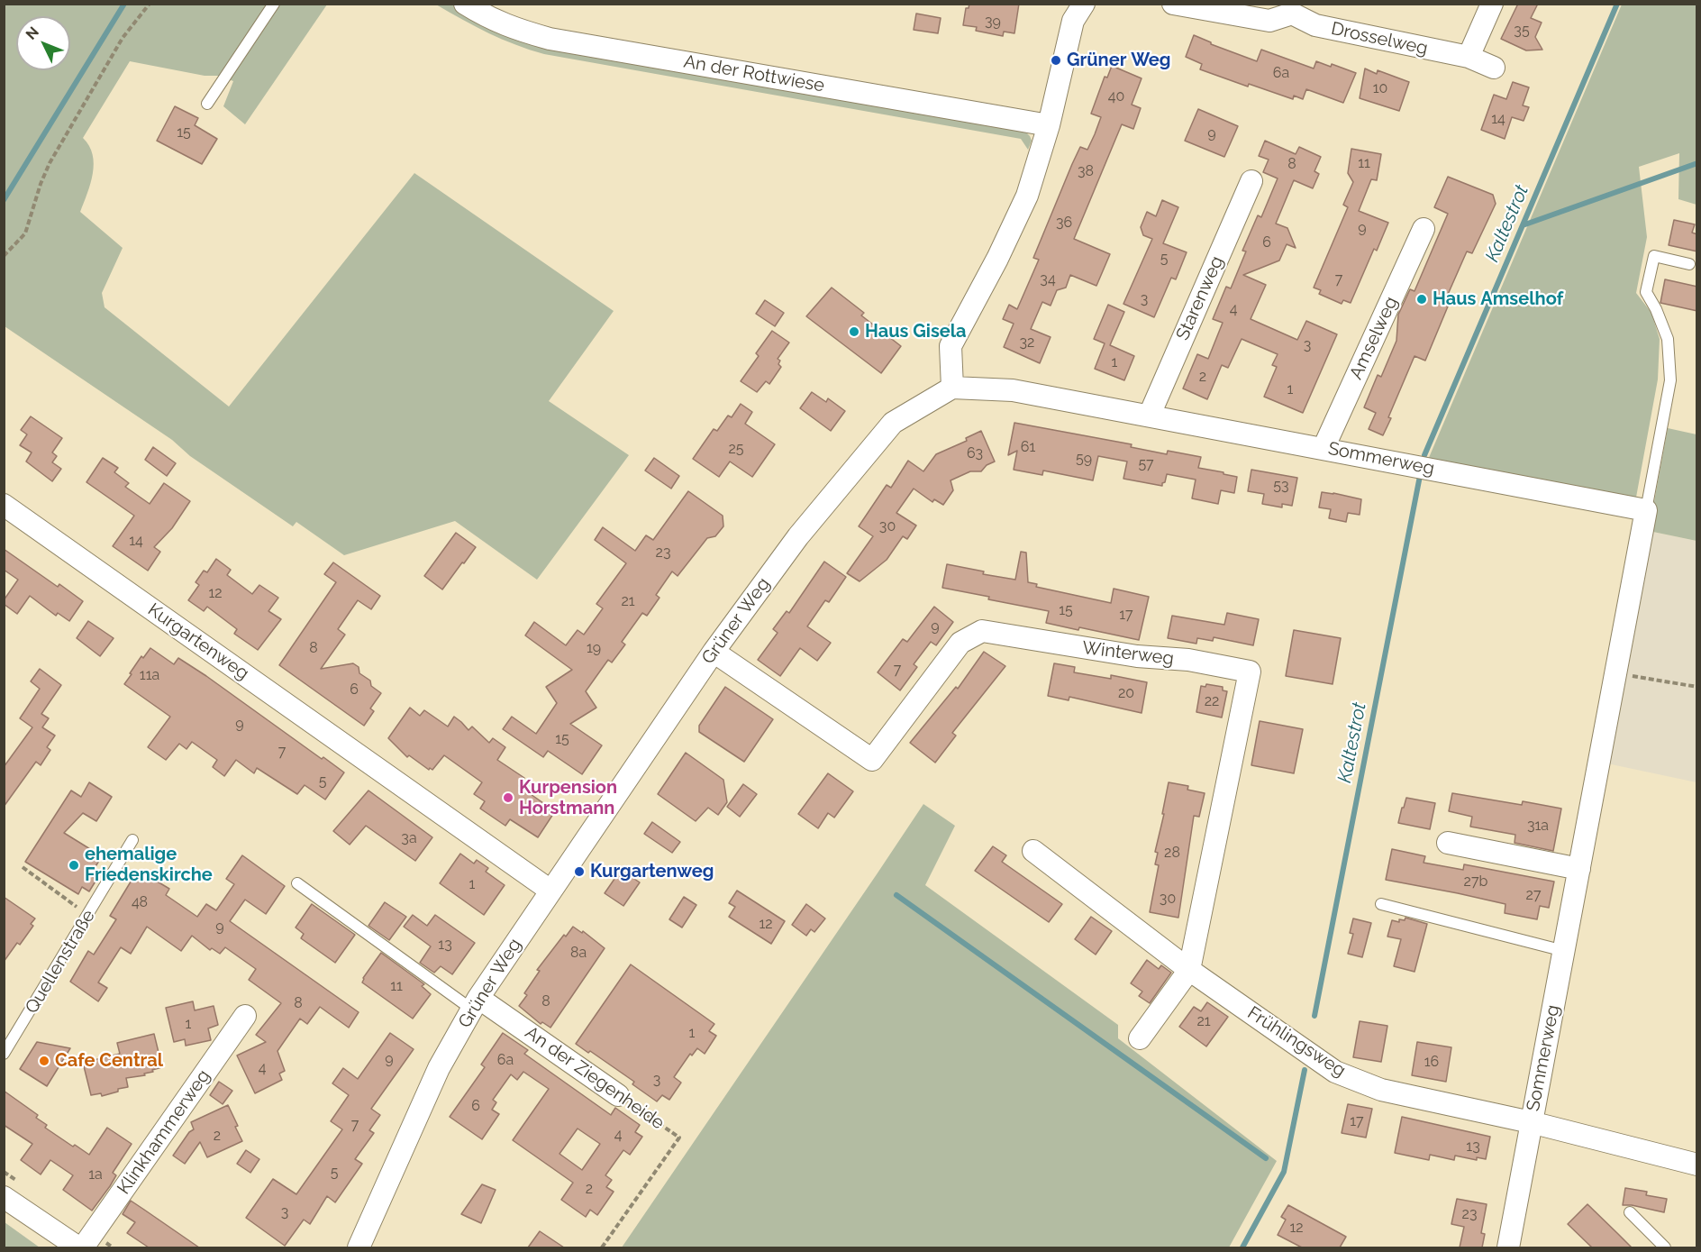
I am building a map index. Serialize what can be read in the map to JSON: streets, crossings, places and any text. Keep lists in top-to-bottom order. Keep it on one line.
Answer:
{"streets":{"street":["Drosselweg","An der Rottwiese","Starenweg","Amselweg","Sommerweg","Grüner Weg","Kurgartenweg","Winterweg","Frühlingsweg","An der Ziegenheide","Klinkhammerweg"],"lane":["Quellenstraße"]},"crossings":[["Starenweg","Sommerweg"],["Amselweg","Sommerweg"],["Sommerweg","Grüner Weg"],["Sommerweg","Frühlingsweg"],["Grüner Weg","Kurgartenweg"],["Grüner Weg","Winterweg"],["Grüner Weg","An der Ziegenheide"],["Winterweg","Frühlingsweg"]],"water":["Kaltestrot"],"places":["Grüner Weg","Haus Amselhof","Haus Gisela","Kurpension Horstmann","ehemalige Friedenskirche","Kurgartenweg","Cafe Central"],"house_numbers":["39","35","6a","10","40","14","15","9","11","8","38","36","9","6","5","34","7","3","4","32","3","1","2","1","61","25","63","59","57","53","30","14","23","12","21","15","17","9","8","19","7","11a","6","20","22","9","15","7","5","31a","3a","28","27b","1","27","30","48","12","9","13","8a","11","8","8","21","1","1","9","6a","16","4","3","6","17","7","4","2","13","5","1a","2","3","23","12"],"north":"top left"}
